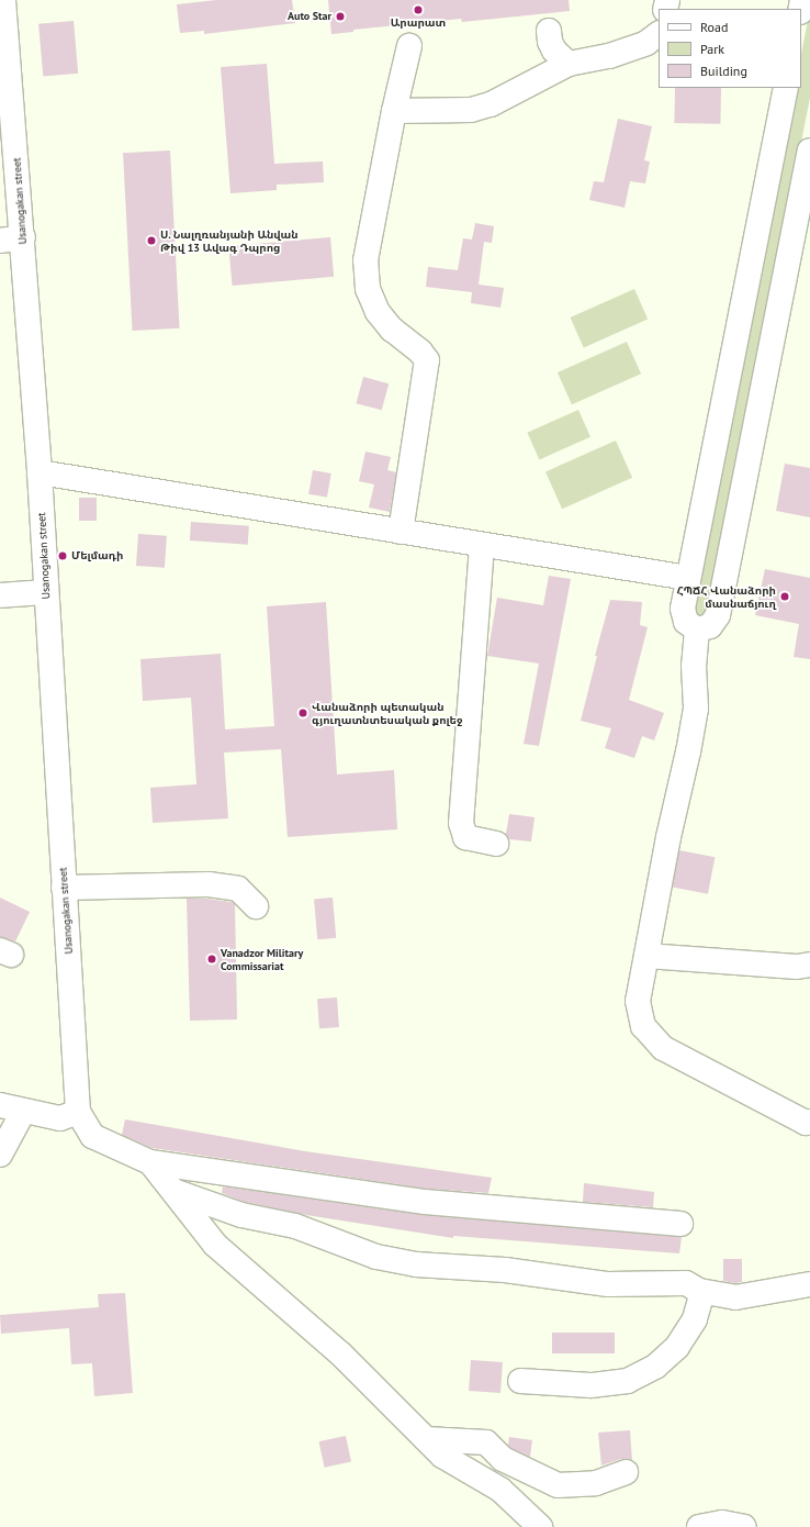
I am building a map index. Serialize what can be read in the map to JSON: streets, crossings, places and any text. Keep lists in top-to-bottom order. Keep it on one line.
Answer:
{"streets":{"street":["Usanogakan street"]},"places":["Արարատ","Auto Star","Ս. Նալղռանյանի Անվան Թիվ 13 Ավագ Դպրոց","Մելմադի","ՀՊՃՀ Վանաձորի մասնաճյուղ","Վանաձորի պետական գյուղատնտեսական քոլեջ","Vanadzor Military Commissariat"],"legend":["Road","Park","Building"]}
